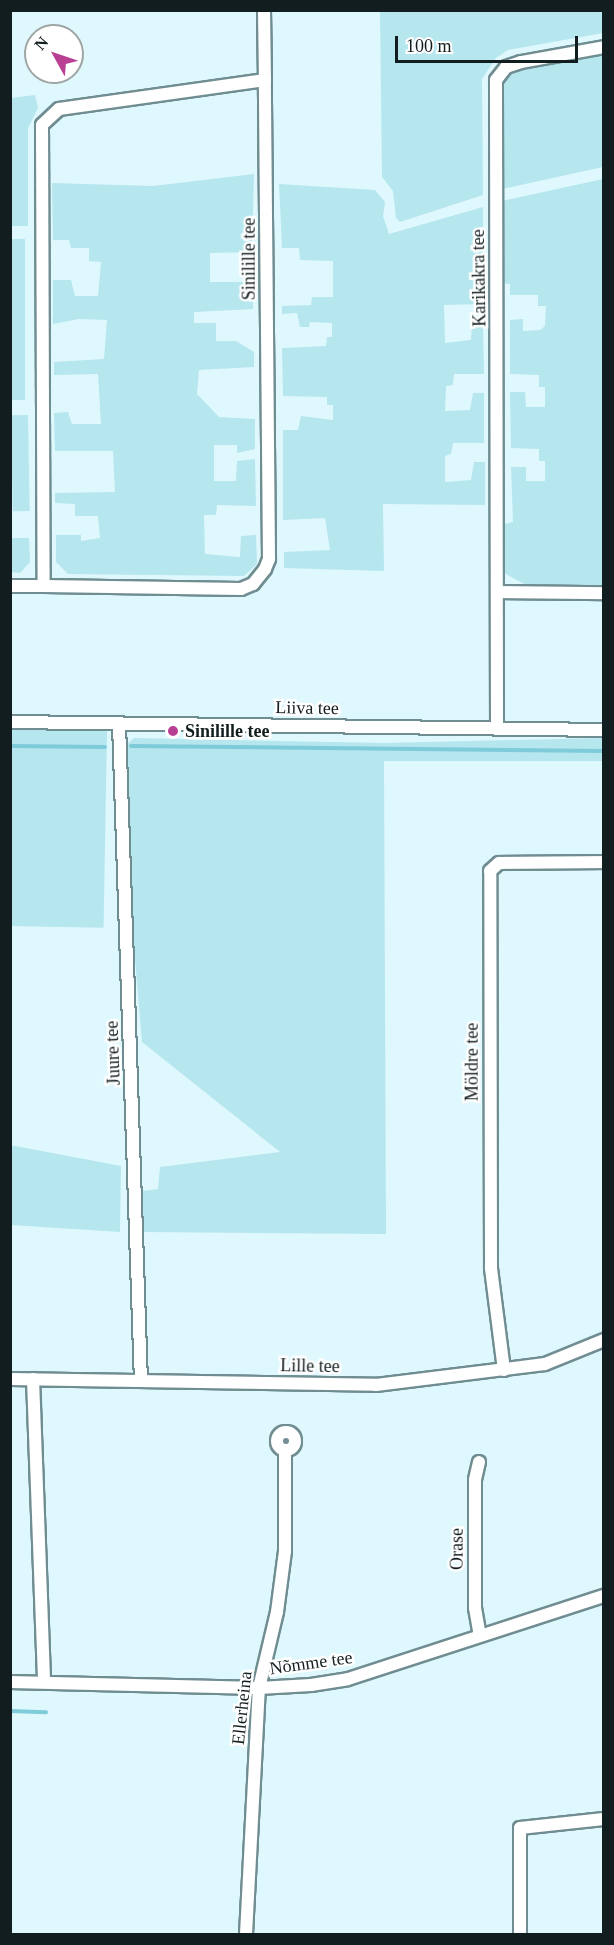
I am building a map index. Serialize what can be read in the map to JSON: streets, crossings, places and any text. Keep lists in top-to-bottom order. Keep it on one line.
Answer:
{"streets":{"street":["Sinilille tee","Karikakra tee","Liiva tee","Juure tee","Möldre tee","Lille tee","Orase","Nõmme tee","Ellerheina"]},"crossings":[["Karikakra tee","Liiva tee"],["Liiva tee","Juure tee"],["Juure tee","Lille tee"],["Möldre tee","Lille tee"],["Orase","Nõmme tee"],["Nõmme tee","Ellerheina"]],"places":["Sinilille tee"],"scale_bar":"100 m","north":"top left"}
